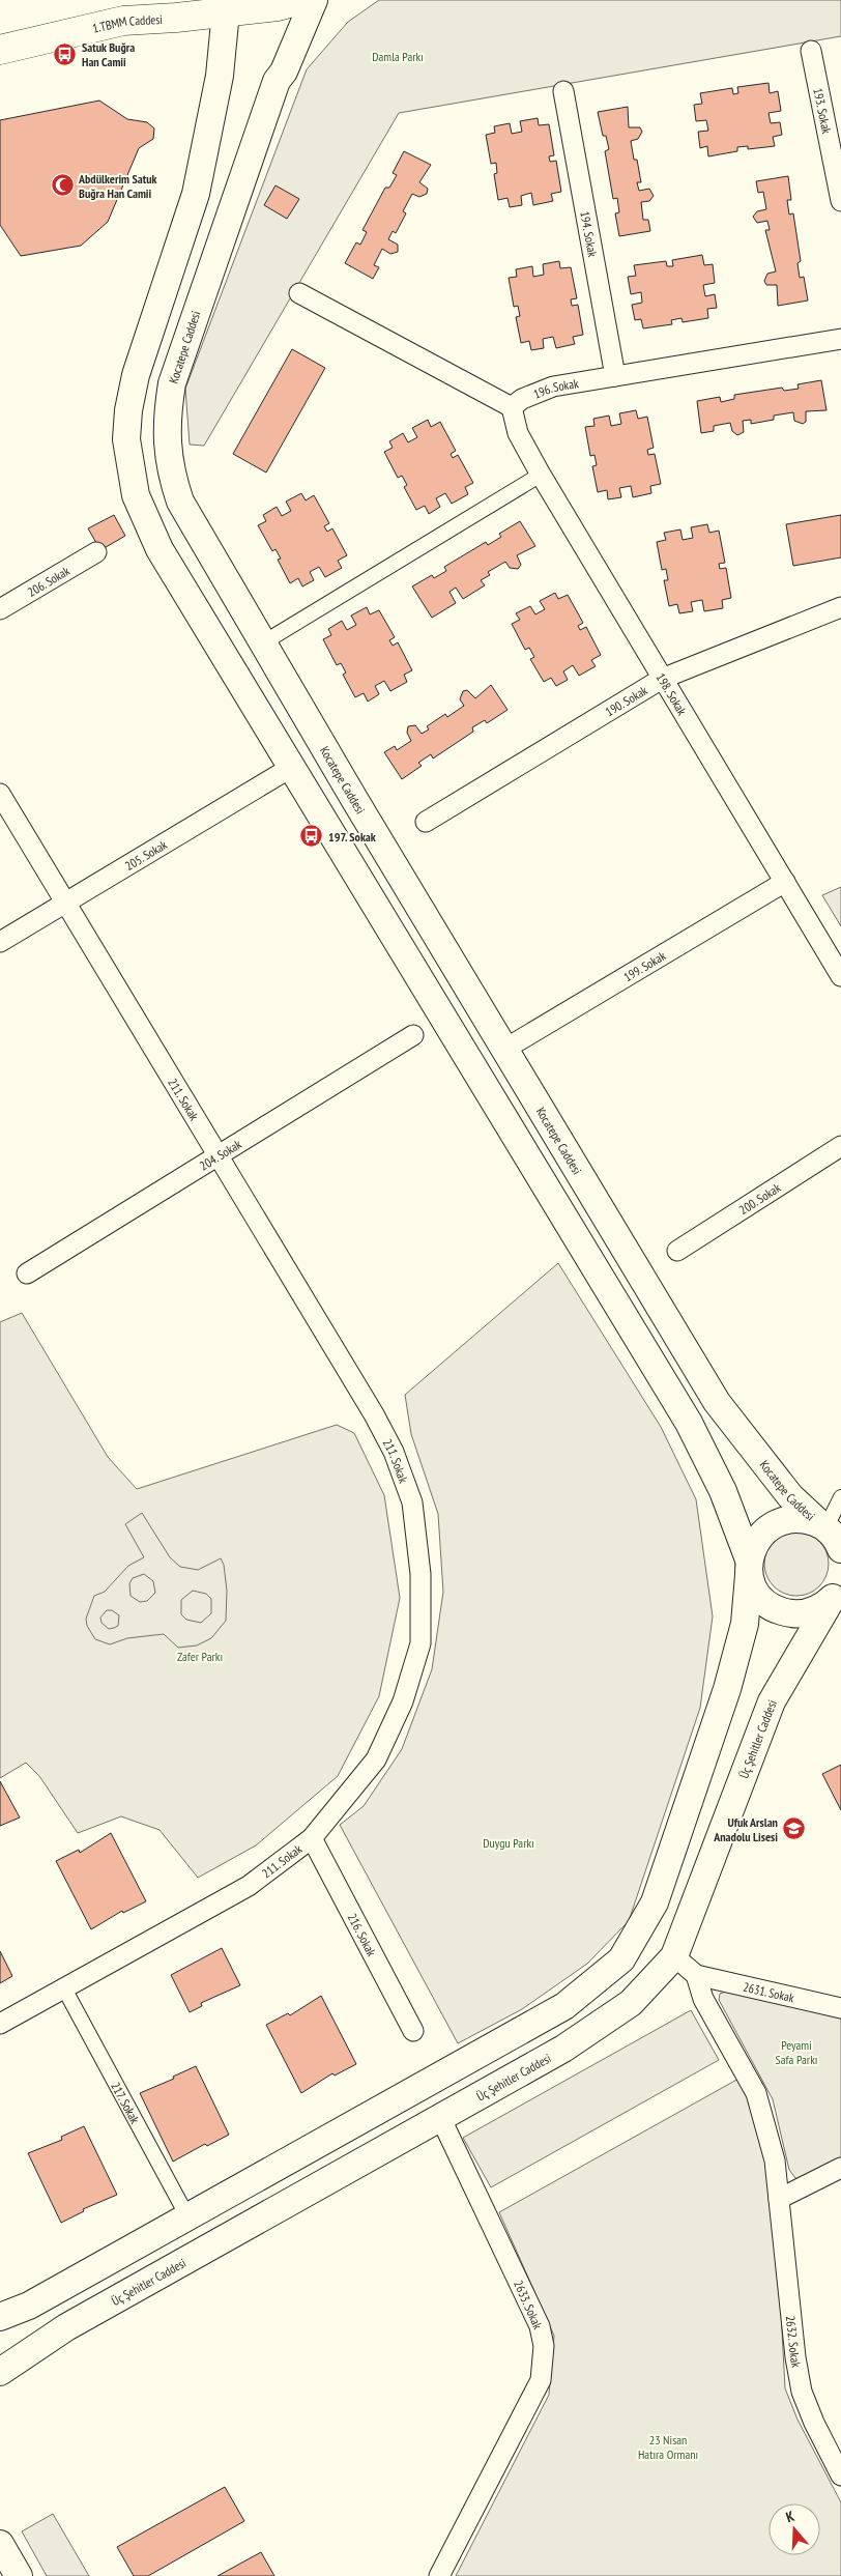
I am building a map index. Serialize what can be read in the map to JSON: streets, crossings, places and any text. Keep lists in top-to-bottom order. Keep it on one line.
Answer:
{"streets":{"main road":["1.TBMM Caddesi","Kocatepe Caddesi","Üç Şehitler Caddesi"],"street":["193. Sokak","194. Sokak","196. Sokak","206. Sokak","198. Sokak","190. Sokak","205. Sokak","199. Sokak","211. Sokak","204. Sokak","200. Sokak","216. Sokak","2631. Sokak","217. Sokak","2633. Sokak","2632. Sokak"]},"crossings":[["194. Sokak","196. Sokak"],["Kocatepe Caddesi","199. Sokak"],["196. Sokak","198. Sokak"],["198. Sokak","190. Sokak"],["198. Sokak","199. Sokak"],["205. Sokak","211. Sokak"],["211. Sokak","204. Sokak"],["211. Sokak","216. Sokak"],["211. Sokak","217. Sokak"],["Üç Şehitler Caddesi","2633. Sokak"],["2631. Sokak","2632. Sokak"]],"parks":["Damla Parkı","Zafer Parkı","Duygu Parkı","Peyami Safa Parkı","23 Nisan Hatıra Ormanı"],"places":{"bus stop":["Satuk Buğra Han Camii","197. Sokak"],"mosque":["Abdülkerim Satuk Buğra Han Camii"],"school or university":["Ufuk Arslan Anadolu Lisesi"]},"north":"top"}
